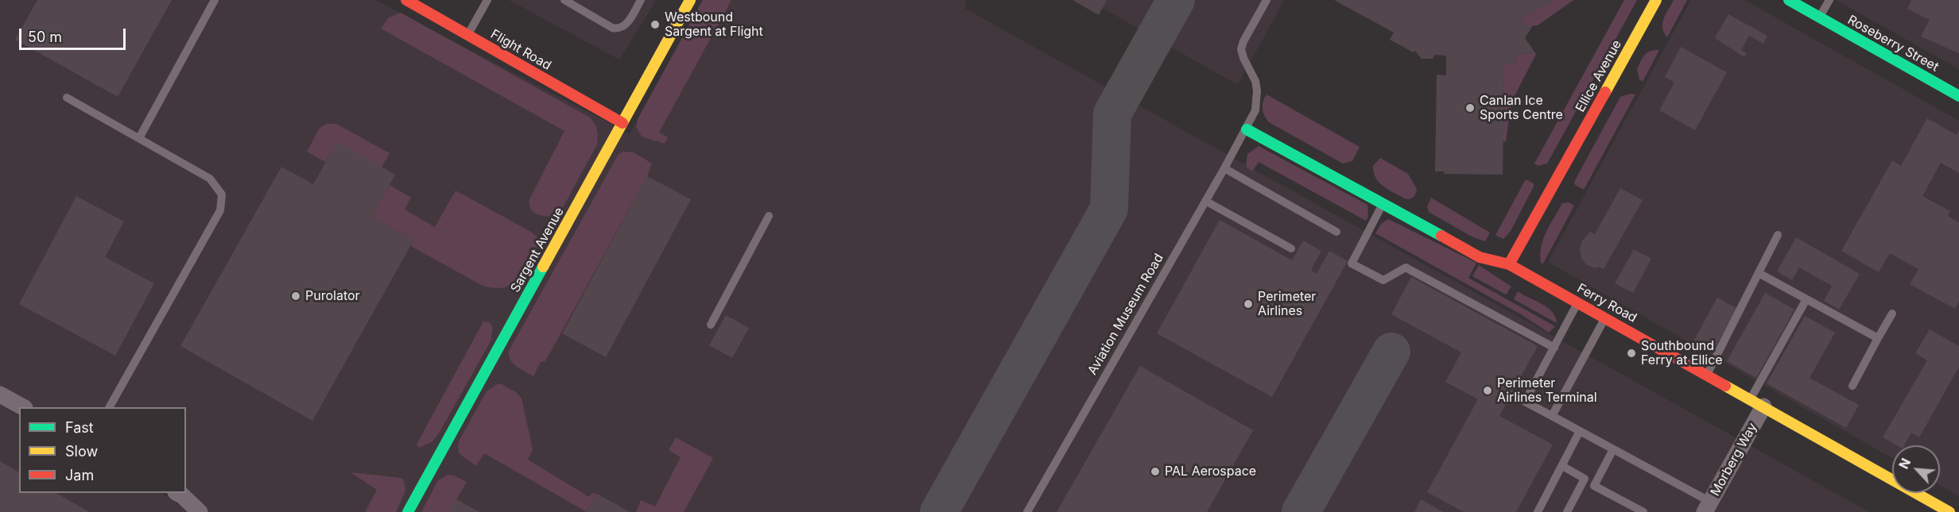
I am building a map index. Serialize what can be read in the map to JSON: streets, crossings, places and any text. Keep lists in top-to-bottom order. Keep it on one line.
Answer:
{"streets":{"street":["Roseberry Street","Flight Road","Ellice Avenue","Sargent Avenue","Ferry Road","Morberg Way"],"lane":["Aviation Museum Road"]},"crossings":[["Flight Road","Sargent Avenue"],["Ellice Avenue","Ferry Road"],["Ferry Road","Aviation Museum Road"],["Ferry Road","Morberg Way"]],"places":["Westbound Sargent at Flight","Canlan Ice Sports Centre","Purolator","Perimeter Airlines","Southbound Ferry at Ellice","Perimeter Airlines Terminal","PAL Aerospace"],"legend":["Fast","Slow","Jam"],"scale_bar":"50 m","north":"top left"}
